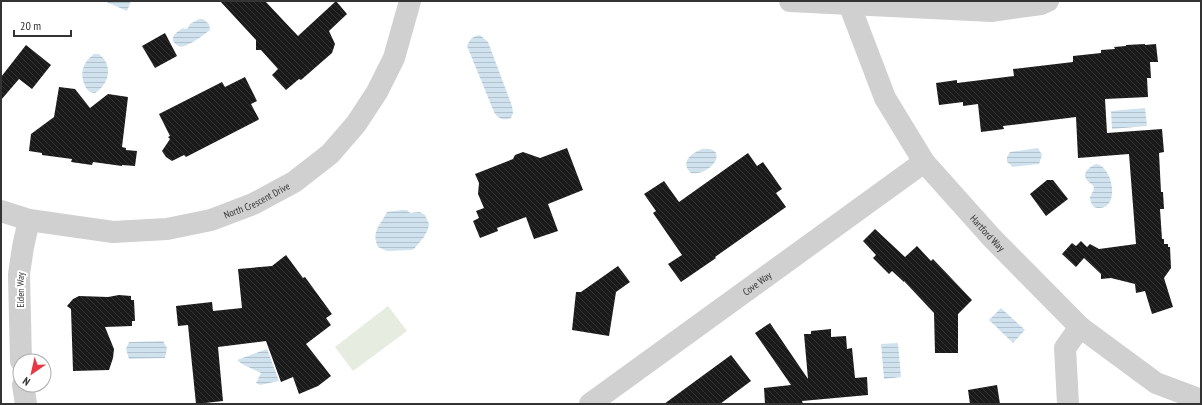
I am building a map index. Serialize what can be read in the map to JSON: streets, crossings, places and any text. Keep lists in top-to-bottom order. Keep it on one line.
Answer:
{"streets":{"street":["North Crescent Drive","Hartford Way","Cove Way","Elden Way"]},"crossings":[["North Crescent Drive","Elden Way"],["Hartford Way","Cove Way"]],"scale_bar":"20 m","north":"bottom left"}
